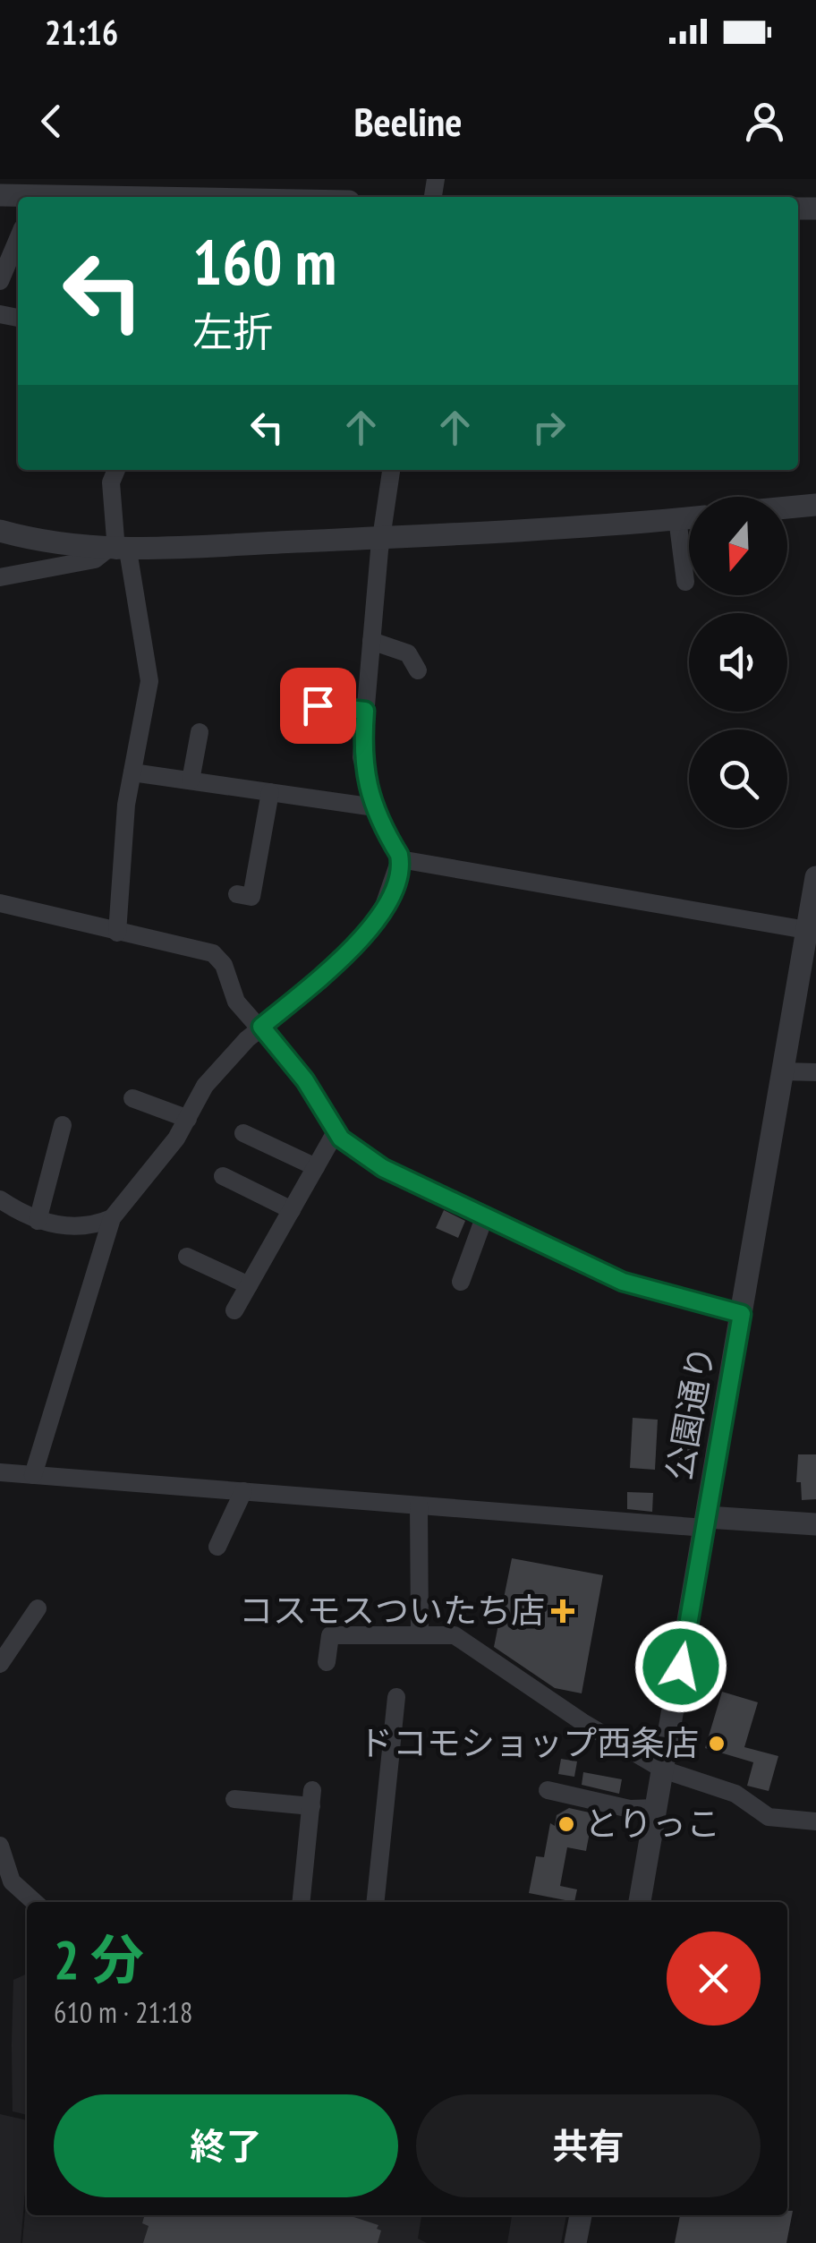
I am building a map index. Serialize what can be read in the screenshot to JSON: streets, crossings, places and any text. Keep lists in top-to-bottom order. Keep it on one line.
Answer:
{"streets":{"street":["公園通り"]},"places":{"health":["コスモスついたち店"],"other":["ドコモショップ西条店","とりっこ"]},"north":"bottom","page":{"status":"21:16","header":"Beeline","turn":["160 m","左折"],"heading":["2 分","610 m · 21:18"],"buttons":["終了","共有"]}}
